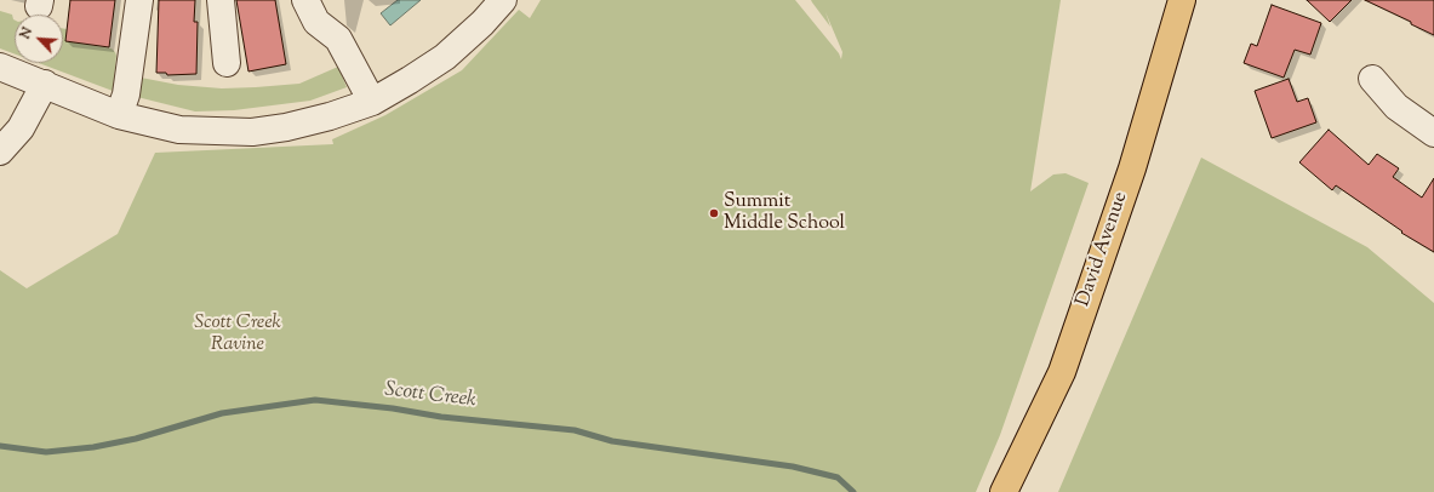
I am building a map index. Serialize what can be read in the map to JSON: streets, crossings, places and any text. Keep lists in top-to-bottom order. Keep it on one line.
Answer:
{"streets":{"main road":["David Avenue"]},"water":["Scott Creek"],"parks":["Scott Creek Ravine"],"places":["Summit Middle School"],"north":"top left"}
